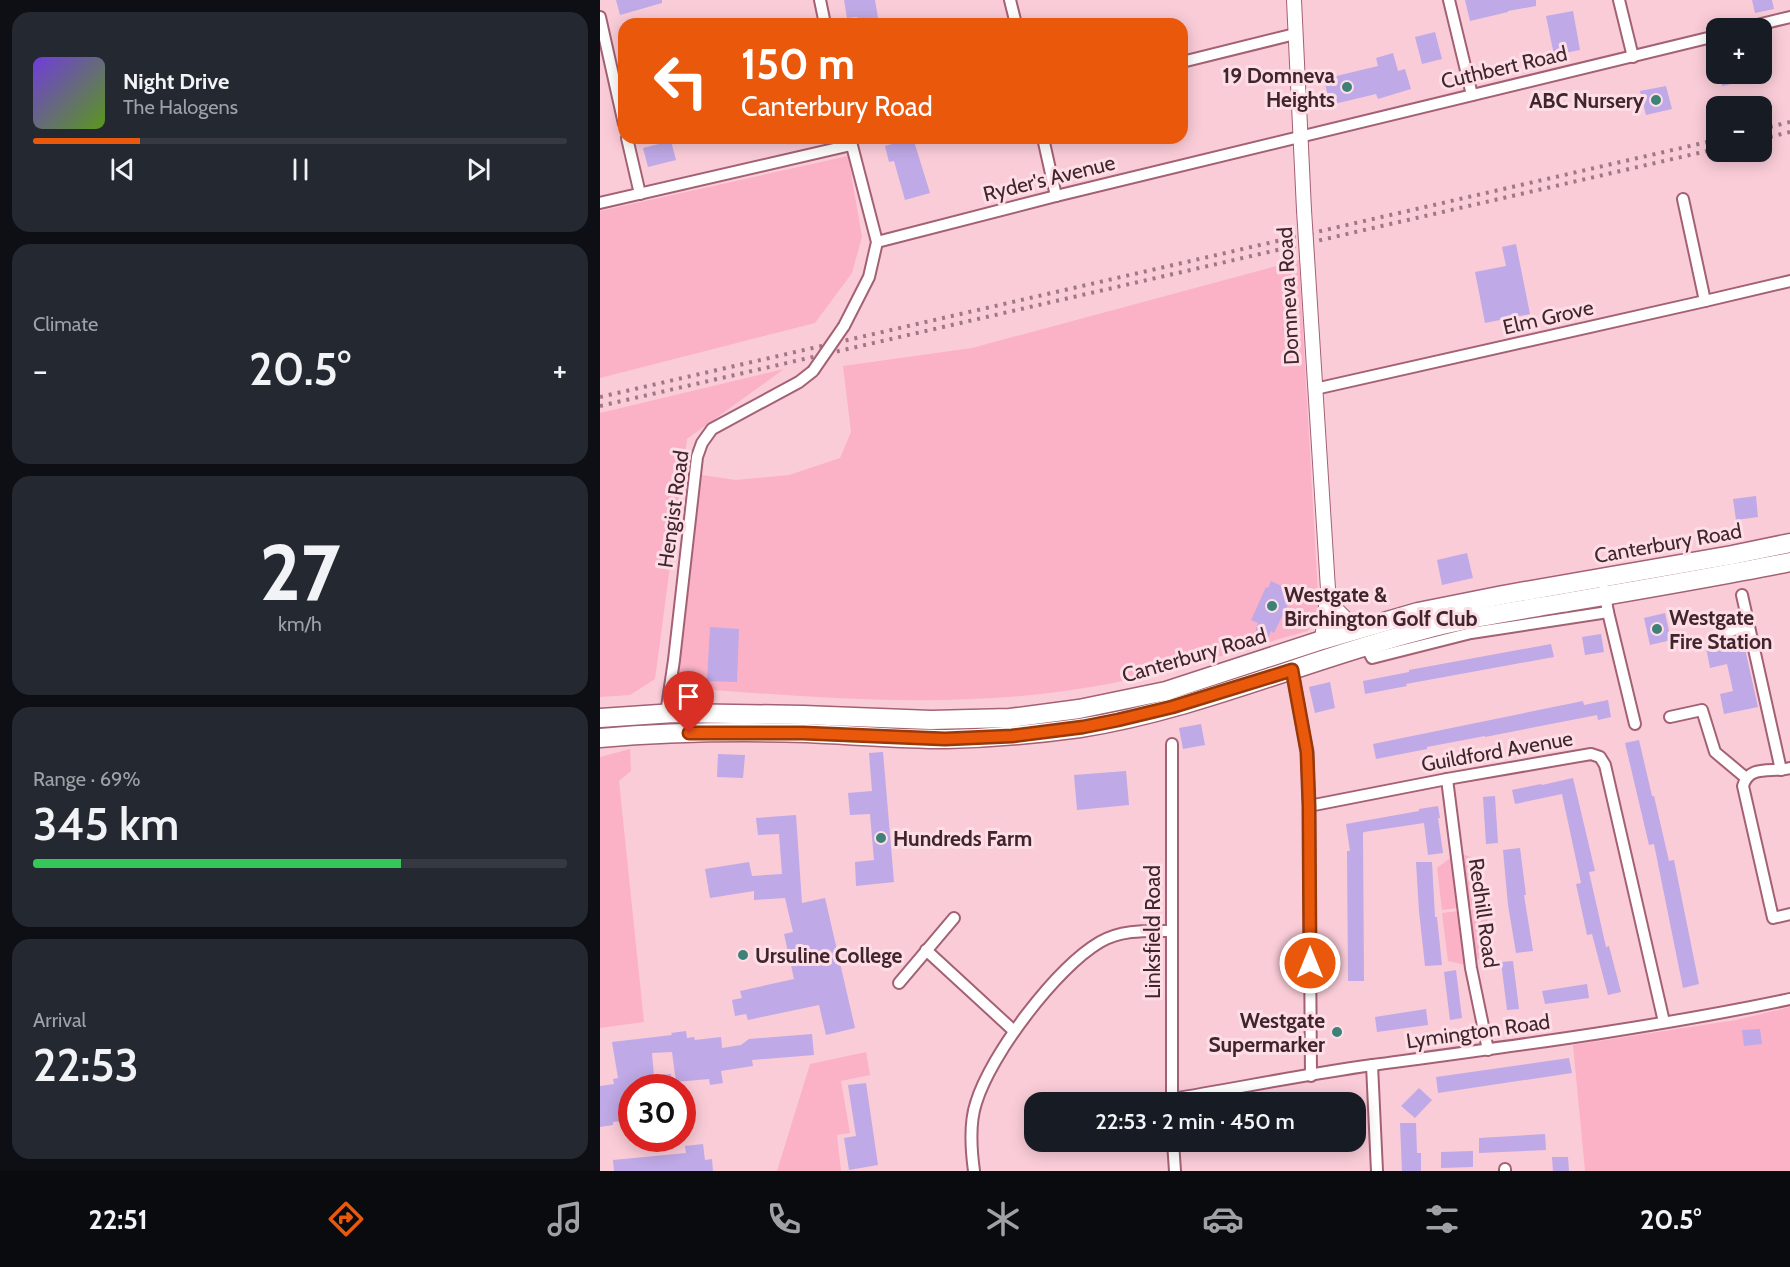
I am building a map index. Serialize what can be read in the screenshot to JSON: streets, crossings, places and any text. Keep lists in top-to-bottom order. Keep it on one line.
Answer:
{"streets":{"highway":["Canterbury Road"],"street":["Cuthbert Road","Ryder's Avenue","Domneva Road","Elm Grove","Hengist Road","Guildford Avenue","Redhill Road","Linksfield Road","Lymington Road"]},"crossings":[["Cuthbert Road","Ryder's Avenue"],["Cuthbert Road","Domneva Road"],["Ryder's Avenue","Domneva Road"],["Ryder's Avenue","Hengist Road"],["Domneva Road","Elm Grove"],["Domneva Road","Canterbury Road"],["Hengist Road","Canterbury Road"],["Guildford Avenue","Redhill Road"],["Guildford Avenue","Lymington Road"],["Redhill Road","Lymington Road"]],"places":["19 Domneva Heights","ABC Nursery","Westgate & Birchington Golf Club","Westgate Fire Station","Hundreds Farm","Ursuline College","Westgate Supermarker"],"page":{"map_buttons":["+","−"],"turn":["150 m","Canterbury Road"],"song":["Night Drive","The Halogens"],"tile":["Climate",["27","km/h"],["Range · 69%","345 km"],["Arrival","22:53"]],"heat":["−","20.5°","+"],"limit":"30","trip":"22:53 · 2 min · 450 m","tabs":["22:51","20.5°"]}}
